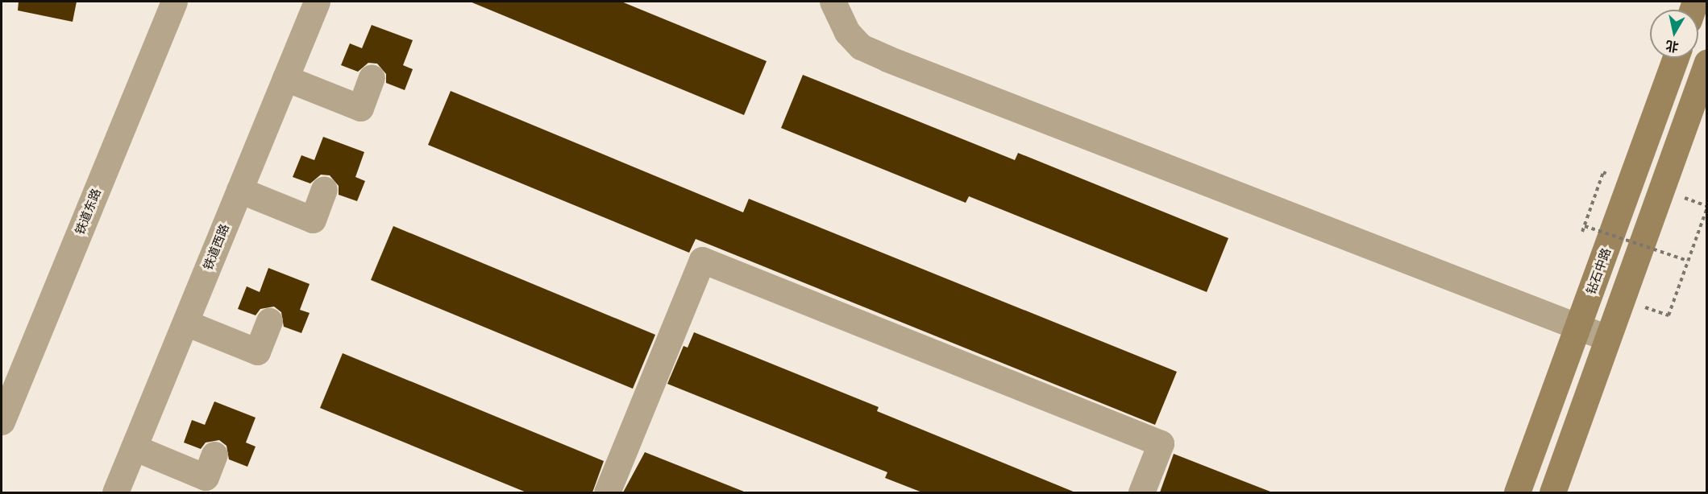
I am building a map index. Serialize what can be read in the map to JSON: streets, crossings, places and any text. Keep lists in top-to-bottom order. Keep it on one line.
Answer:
{"streets":{"main road":["钻石中路"],"street":["铁道东路","铁道西路"]},"north":"bottom"}
